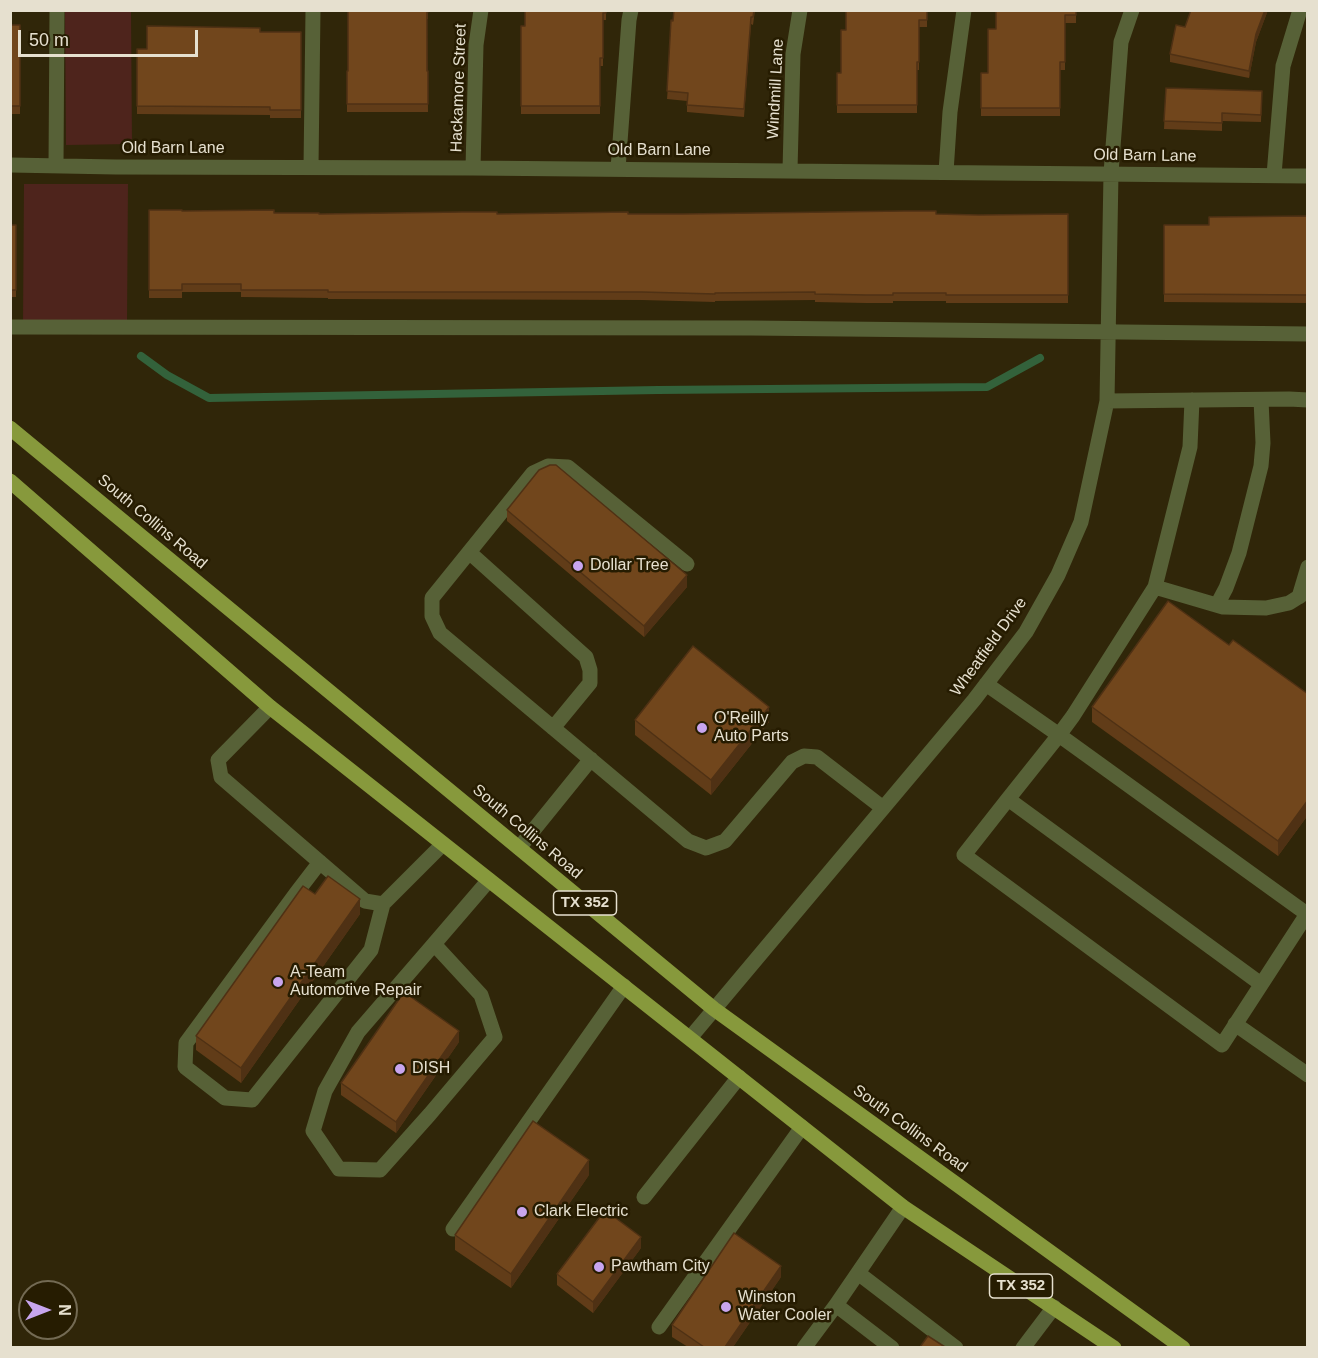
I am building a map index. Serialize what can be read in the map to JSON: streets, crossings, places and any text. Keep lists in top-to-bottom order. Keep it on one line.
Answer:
{"streets":{"main road":["South Collins Road","TX 352"],"street":["Hackamore Street","Windmill Lane","Old Barn Lane","Wheatfield Drive"]},"crossings":[["Hackamore Street","Old Barn Lane"],["Windmill Lane","Old Barn Lane"],["Old Barn Lane","Wheatfield Drive"],["South Collins Road","Wheatfield Drive"],["Wheatfield Drive","TX 352"]],"places":["Dollar Tree","O'Reilly Auto Parts","A-Team Automotive Repair","DISH","Clark Electric","Pawtham City","Winston Water Cooler"],"scale_bar":"50 m","north":"right"}
